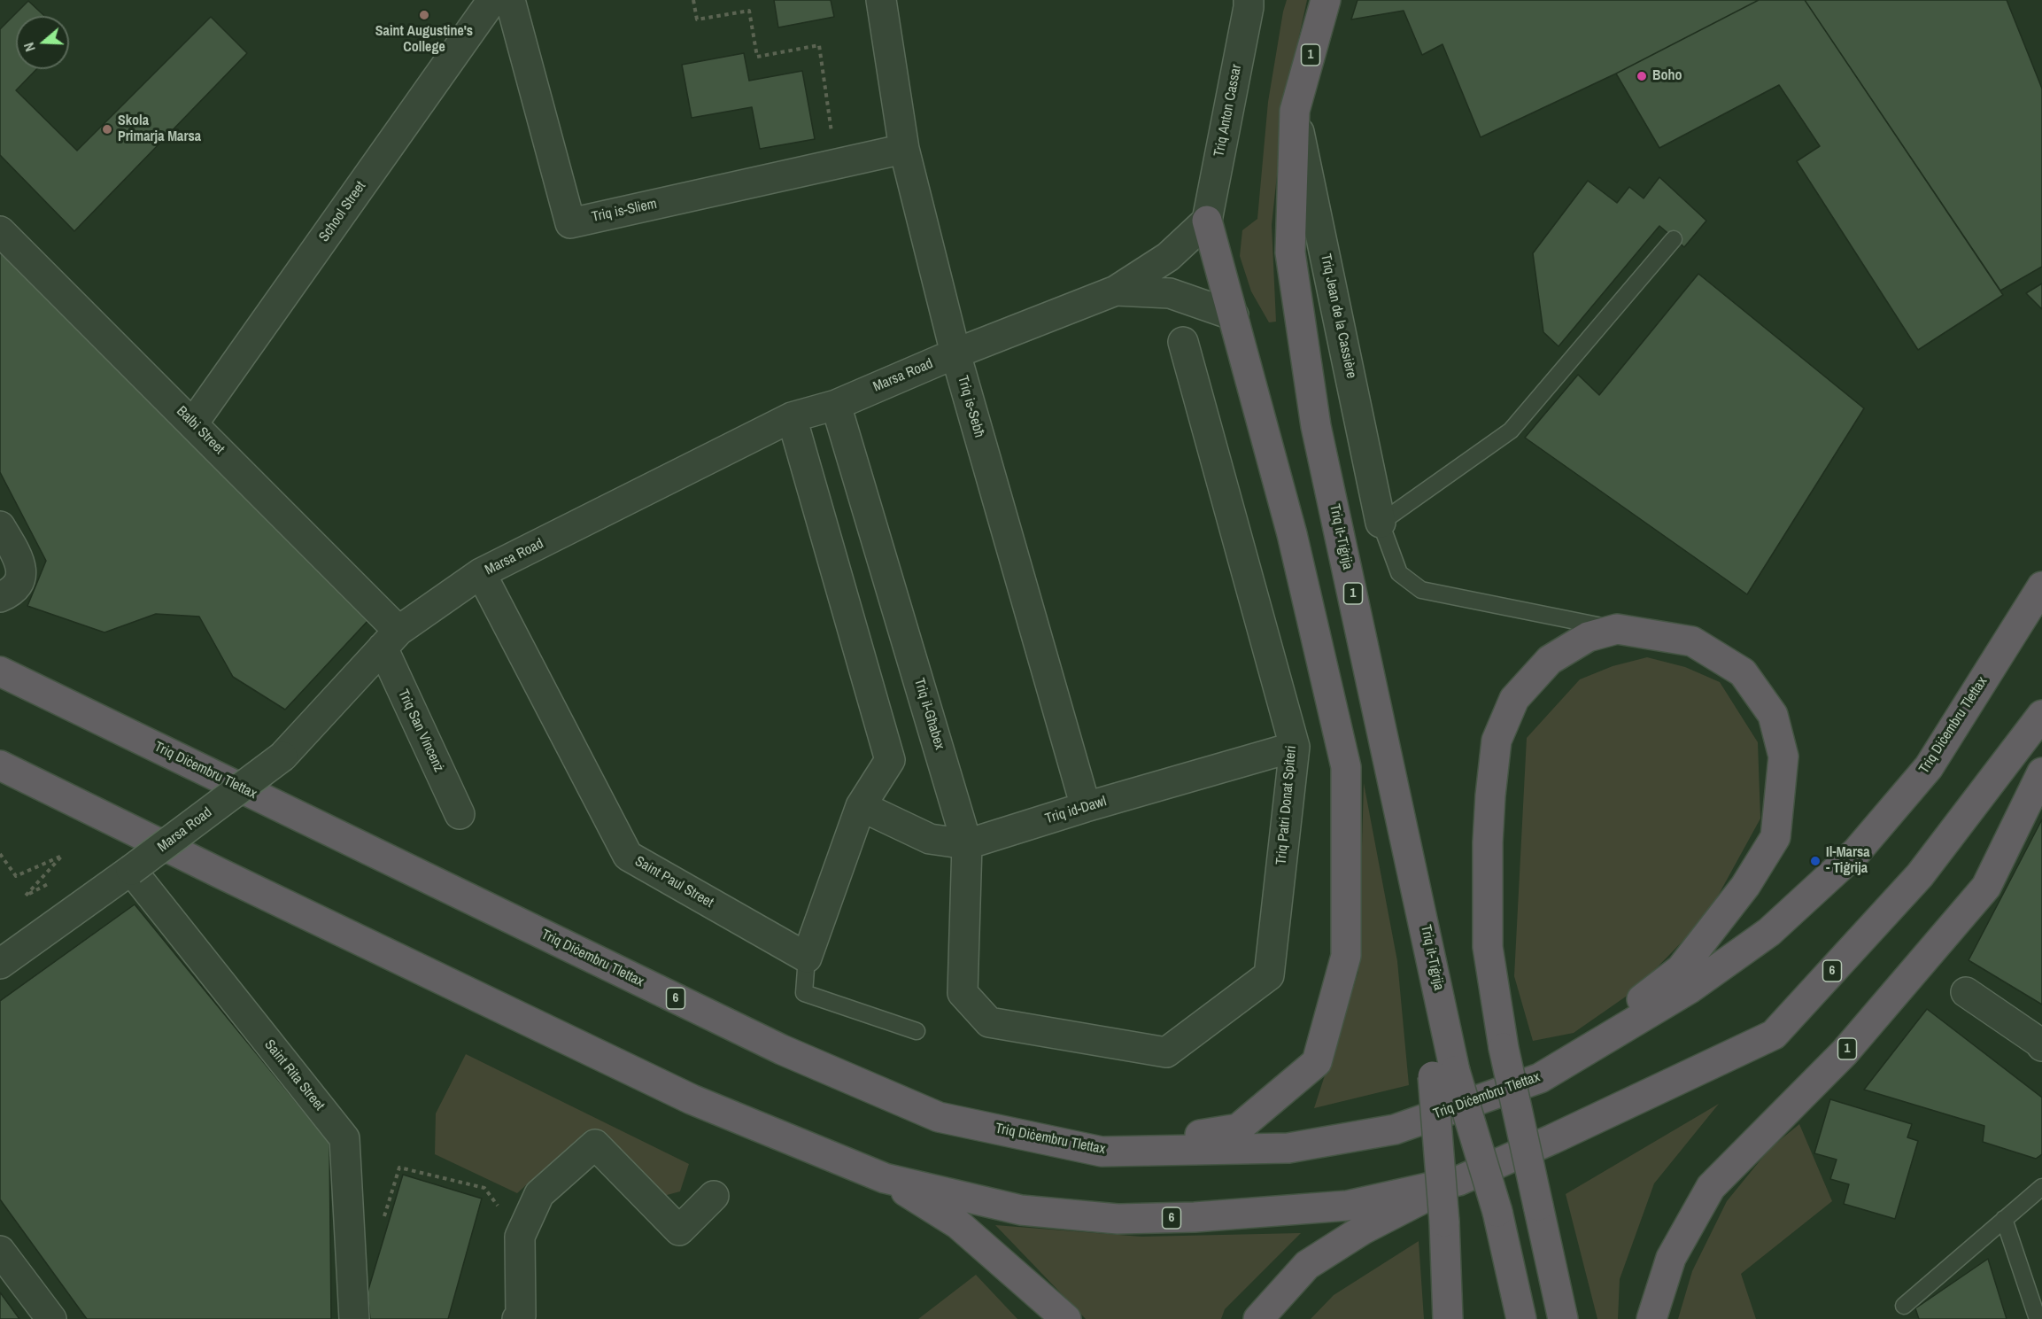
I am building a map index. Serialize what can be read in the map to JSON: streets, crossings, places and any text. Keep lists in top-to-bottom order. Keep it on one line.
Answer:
{"streets":{"highway":["1","Triq it-Tiġrija","Triq Diċembru Tlettax","6"],"street":["Triq Anton Cassar","Triq is-Sliem","School Street","Triq Jean de la Cassière","Marsa Road","Triq is-Sebħ","Balbi Street","Triq il-Għabex","Triq San Vincenż","Triq Patri Donat Spiteri","Triq id-Dawl","Saint Paul Street","Saint Rita Street"]},"crossings":[["1","Triq it-Tiġrija"],["Triq Anton Cassar","Marsa Road"],["Triq is-Sliem","Triq is-Sebħ"],["School Street","Balbi Street"],["Triq Jean de la Cassière","Triq it-Tiġrija"],["Marsa Road","Triq is-Sebħ"],["Marsa Road","Balbi Street"],["Marsa Road","Triq il-Għabex"],["Marsa Road","Triq San Vincenż"],["Marsa Road","Saint Paul Street"],["Marsa Road","Saint Rita Street"],["Triq is-Sebħ","Triq id-Dawl"],["Balbi Street","Triq San Vincenż"],["Triq il-Għabex","Triq Patri Donat Spiteri"],["Triq il-Għabex","Triq id-Dawl"],["Triq Patri Donat Spiteri","Triq id-Dawl"]],"places":["Saint Augustine's College","Boho","Skola Primarja Marsa","Il-Marsa - Tiġrija"],"north":"left"}
